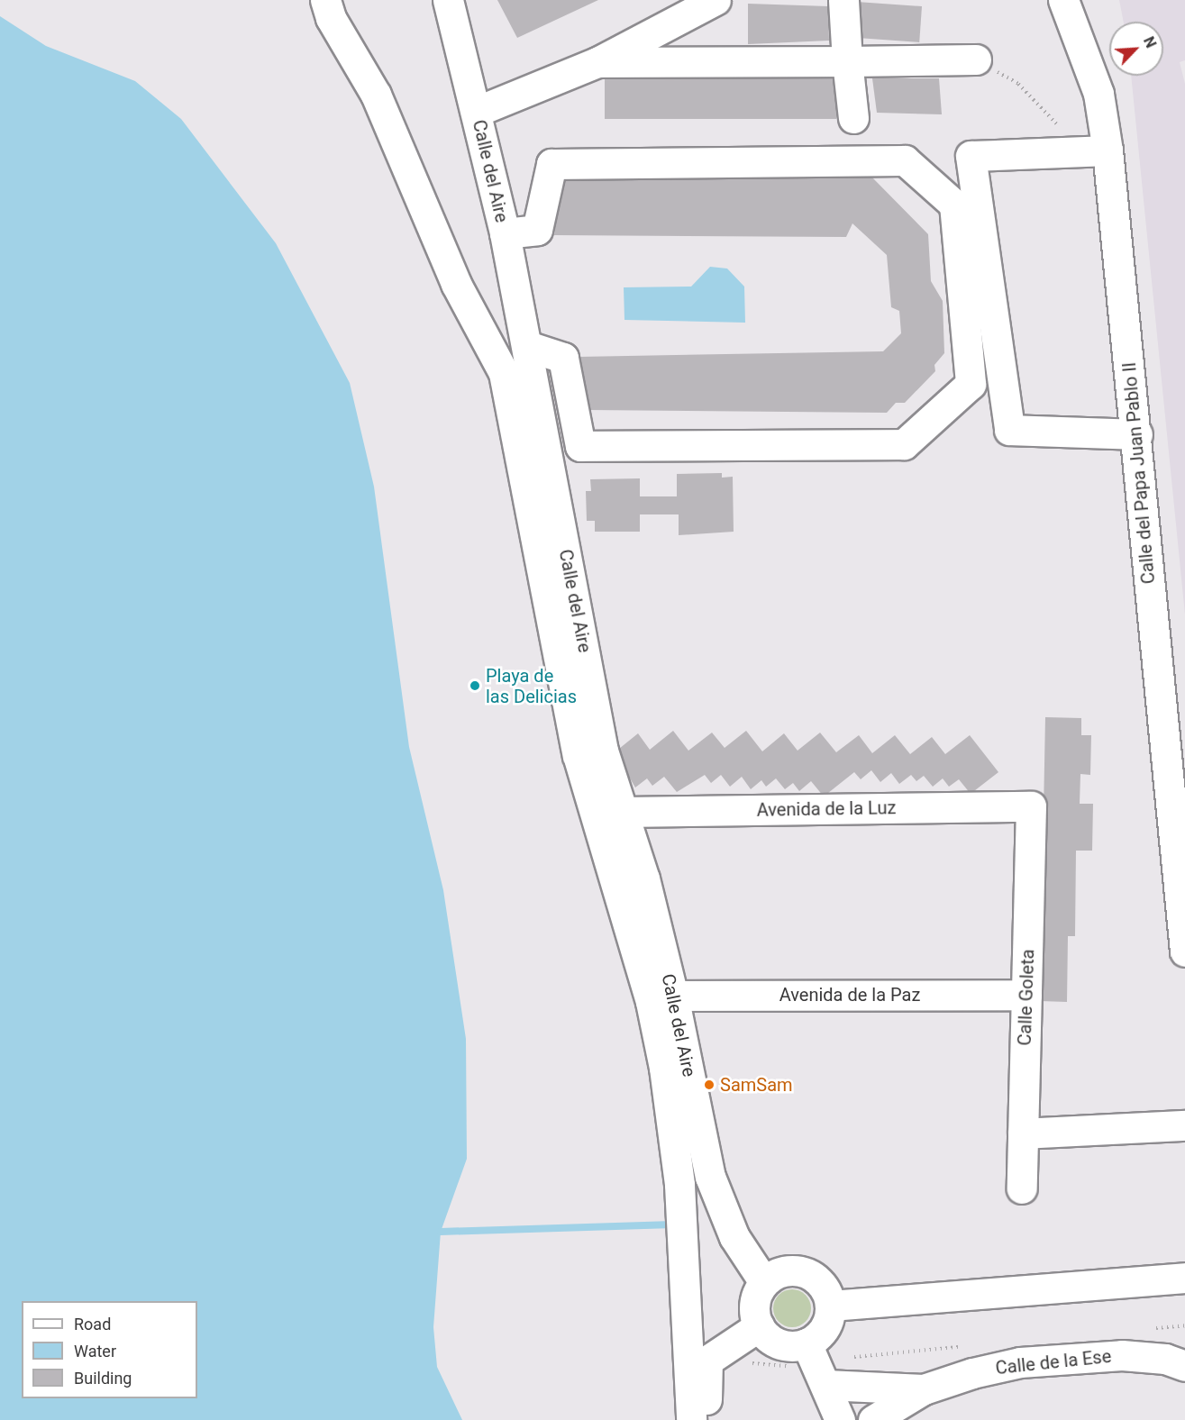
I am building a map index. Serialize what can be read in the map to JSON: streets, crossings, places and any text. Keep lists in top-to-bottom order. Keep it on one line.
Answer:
{"streets":{"street":["Calle del Aire","Calle del Papa Juan Pablo II","Avenida de la Luz","Avenida de la Paz","Calle Goleta","Calle de la Ese"]},"crossings":[["Calle del Aire","Avenida de la Luz"],["Calle del Aire","Avenida de la Paz"],["Avenida de la Luz","Calle Goleta"],["Avenida de la Paz","Calle Goleta"]],"places":["Playa de las Delicias","SamSam"],"legend":["Road","Water","Building"],"north":"top right"}
